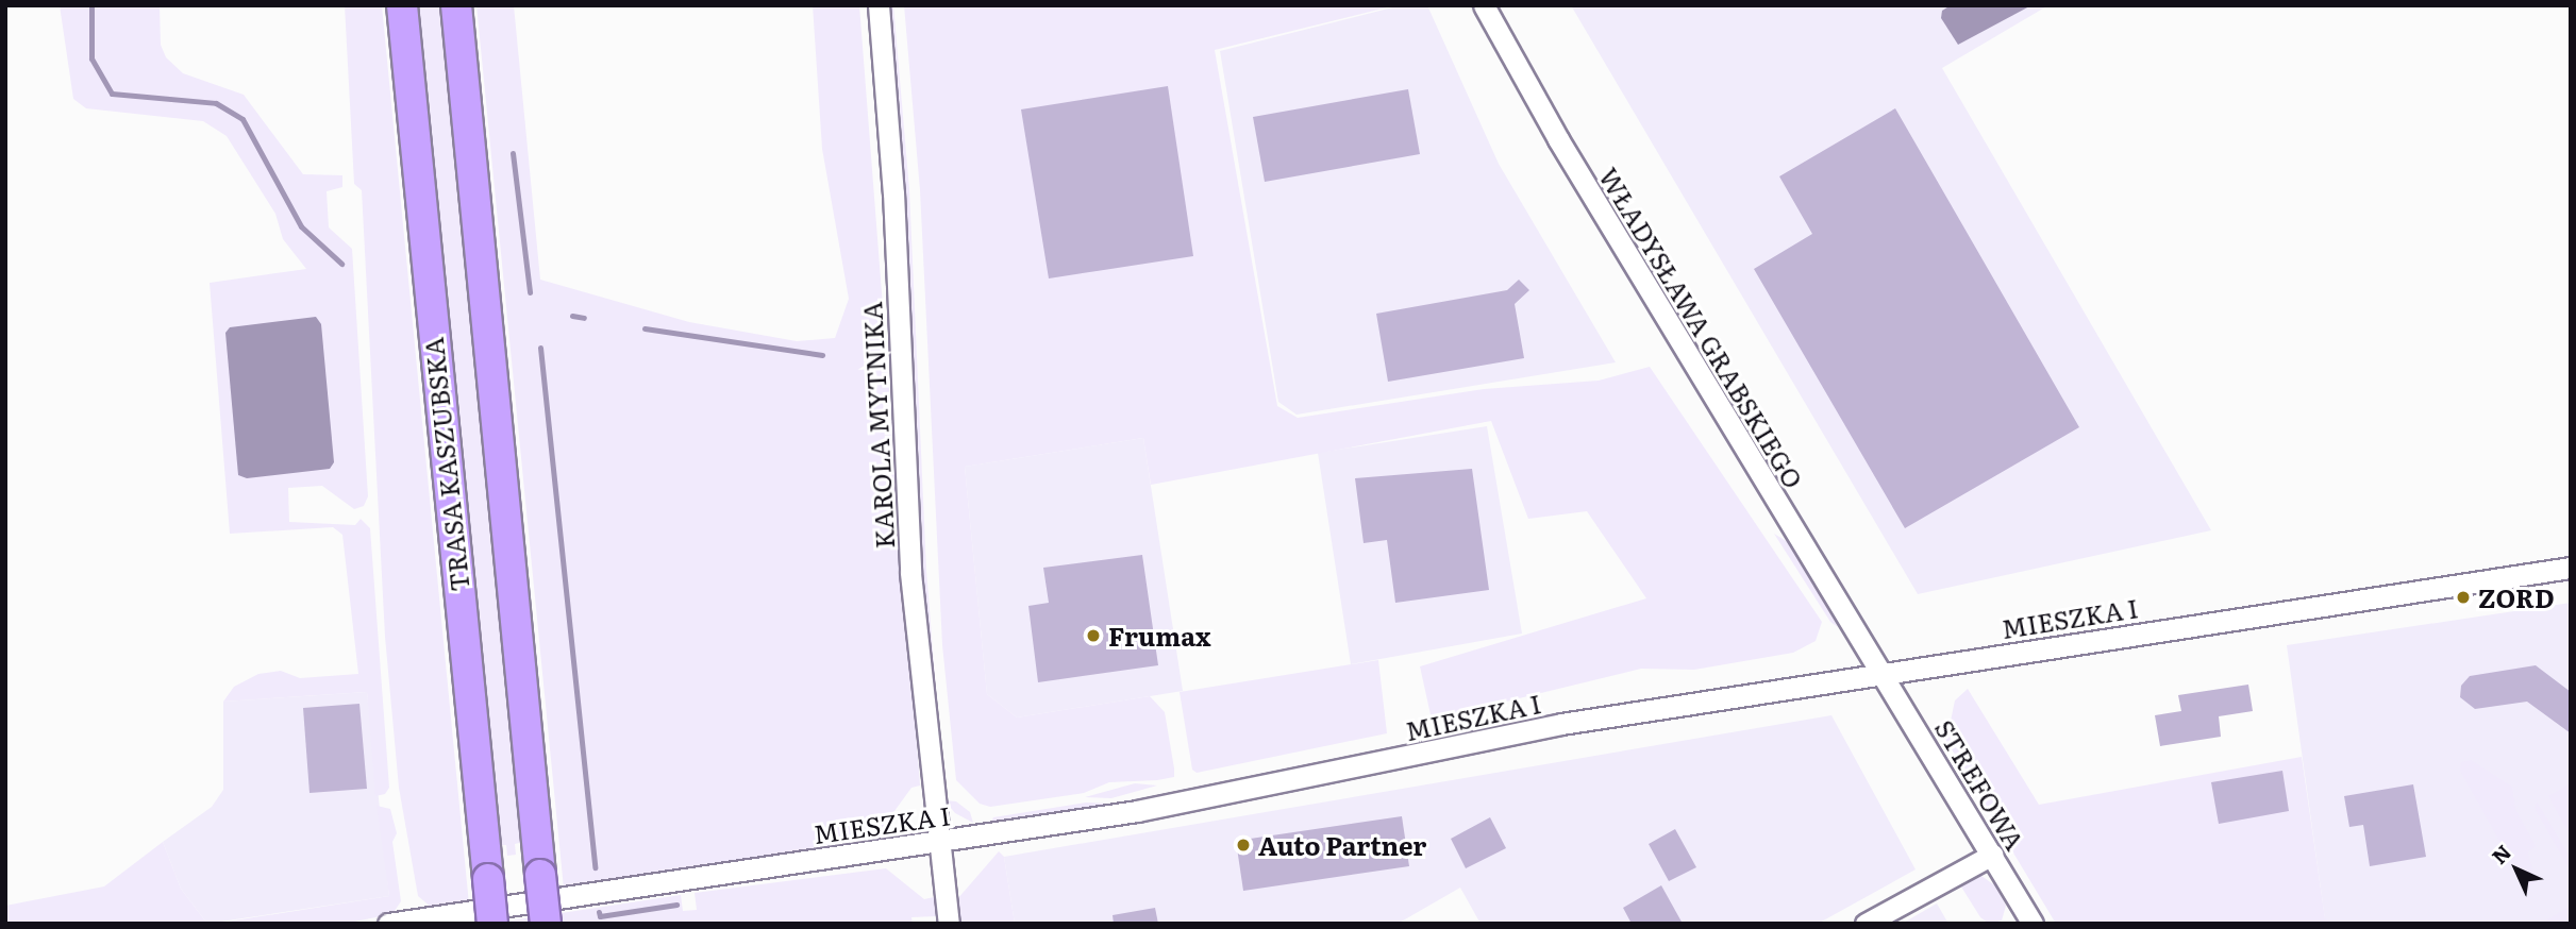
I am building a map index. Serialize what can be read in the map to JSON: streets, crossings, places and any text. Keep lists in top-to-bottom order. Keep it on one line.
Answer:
{"streets":{"highway":["TRASA KASZUBSKA"],"street":["WŁADYSŁAWA GRABSKIEGO","KAROLA MYTNIKA","MIESZKA I","STREFOWA"]},"crossings":[["WŁADYSŁAWA GRABSKIEGO","MIESZKA I"],["WŁADYSŁAWA GRABSKIEGO","STREFOWA"],["KAROLA MYTNIKA","MIESZKA I"],["MIESZKA I","STREFOWA"]],"places":["ZORD","Frumax","Auto Partner"],"north":"top left"}
